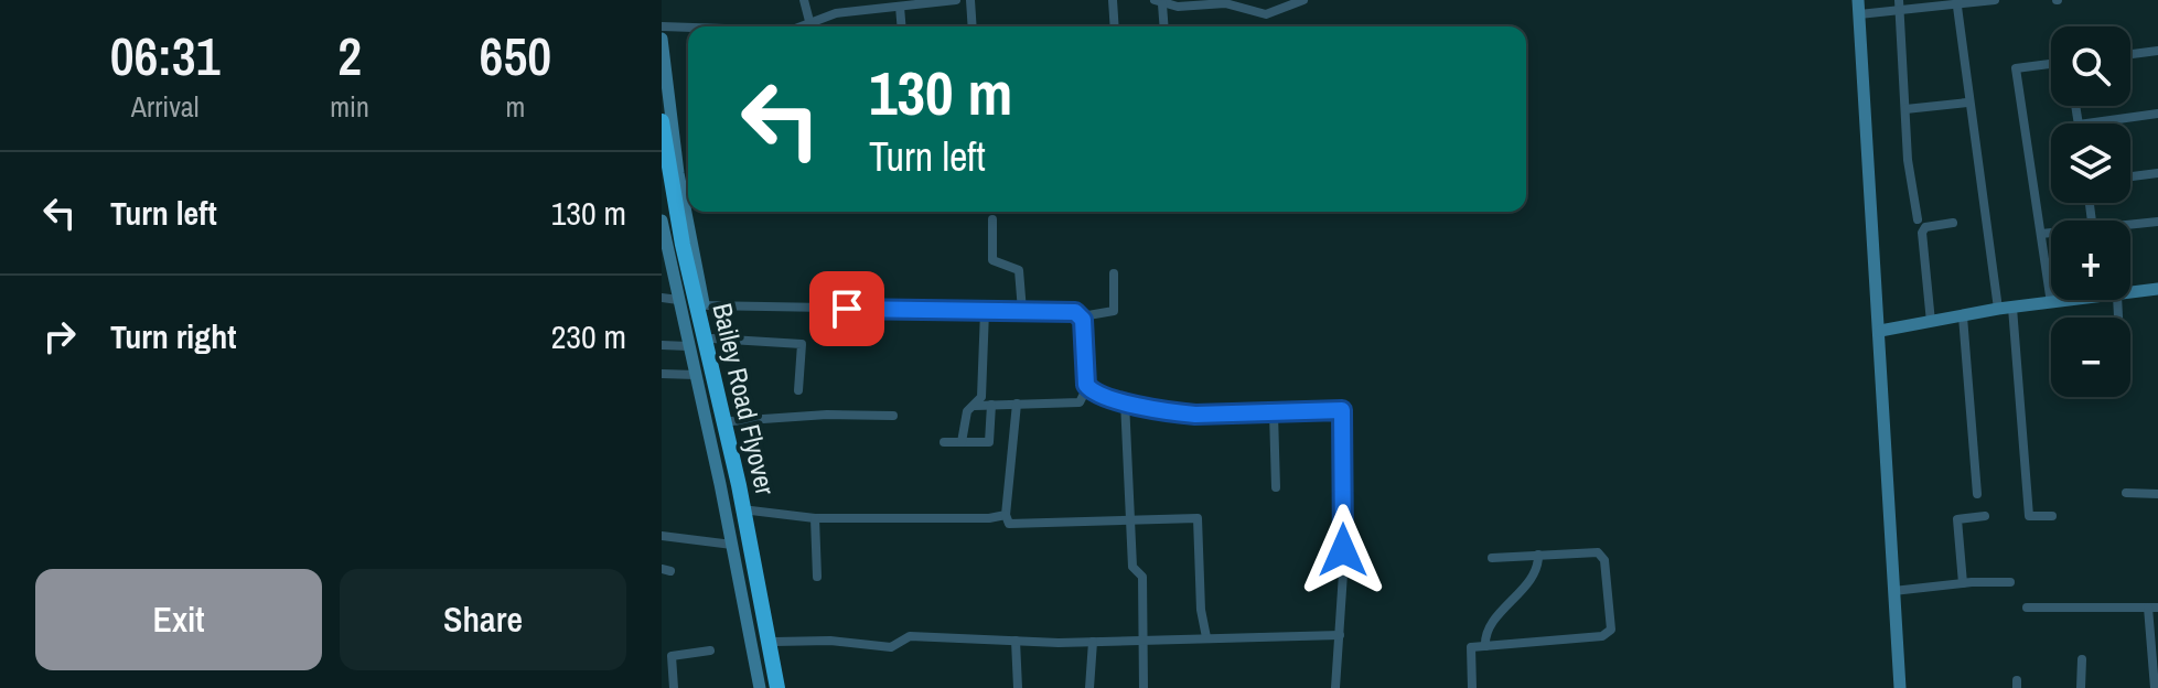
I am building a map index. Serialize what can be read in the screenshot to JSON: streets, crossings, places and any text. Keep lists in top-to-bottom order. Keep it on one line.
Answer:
{"streets":{"highway":["Bailey Road Flyover"]},"page":{"eta":["06:31","Arrival","2","min","650","m"],"map_buttons":["+","−"],"turn":["130 m","Turn left"],"list":[{"name":"Turn left","value":"130 m"},{"name":"Turn right","value":"230 m"}],"buttons":["Exit","Share"]}}
